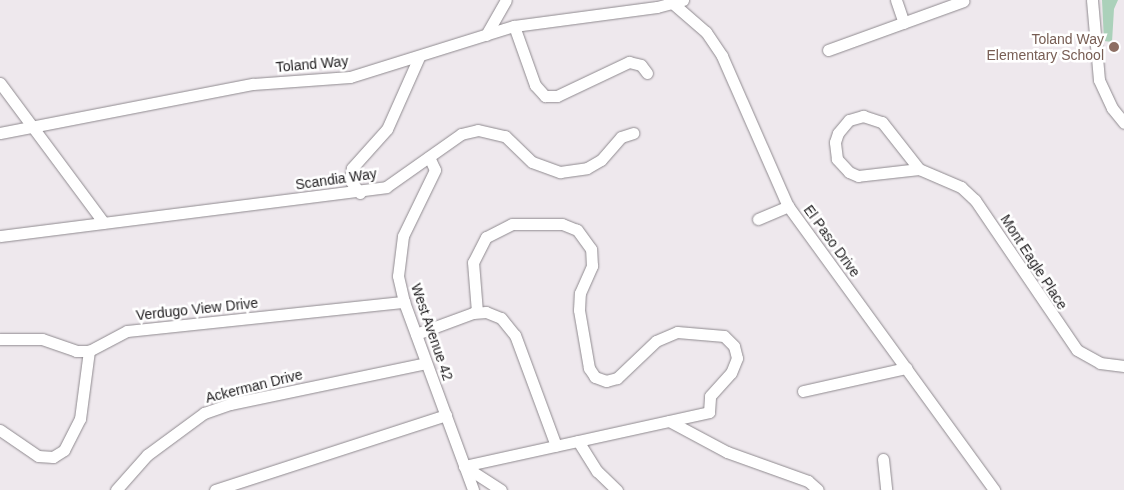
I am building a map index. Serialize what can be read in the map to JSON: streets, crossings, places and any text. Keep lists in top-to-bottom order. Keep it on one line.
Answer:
{"streets":{"street":["Toland Way","Scandia Way","El Paso Drive","Mont Eagle Place","Verdugo View Drive","West Avenue 42","Ackerman Drive"]},"crossings":[["Toland Way","El Paso Drive"],["Scandia Way","West Avenue 42"],["Verdugo View Drive","West Avenue 42"],["West Avenue 42","Ackerman Drive"]],"places":["Toland Way Elementary School"]}
